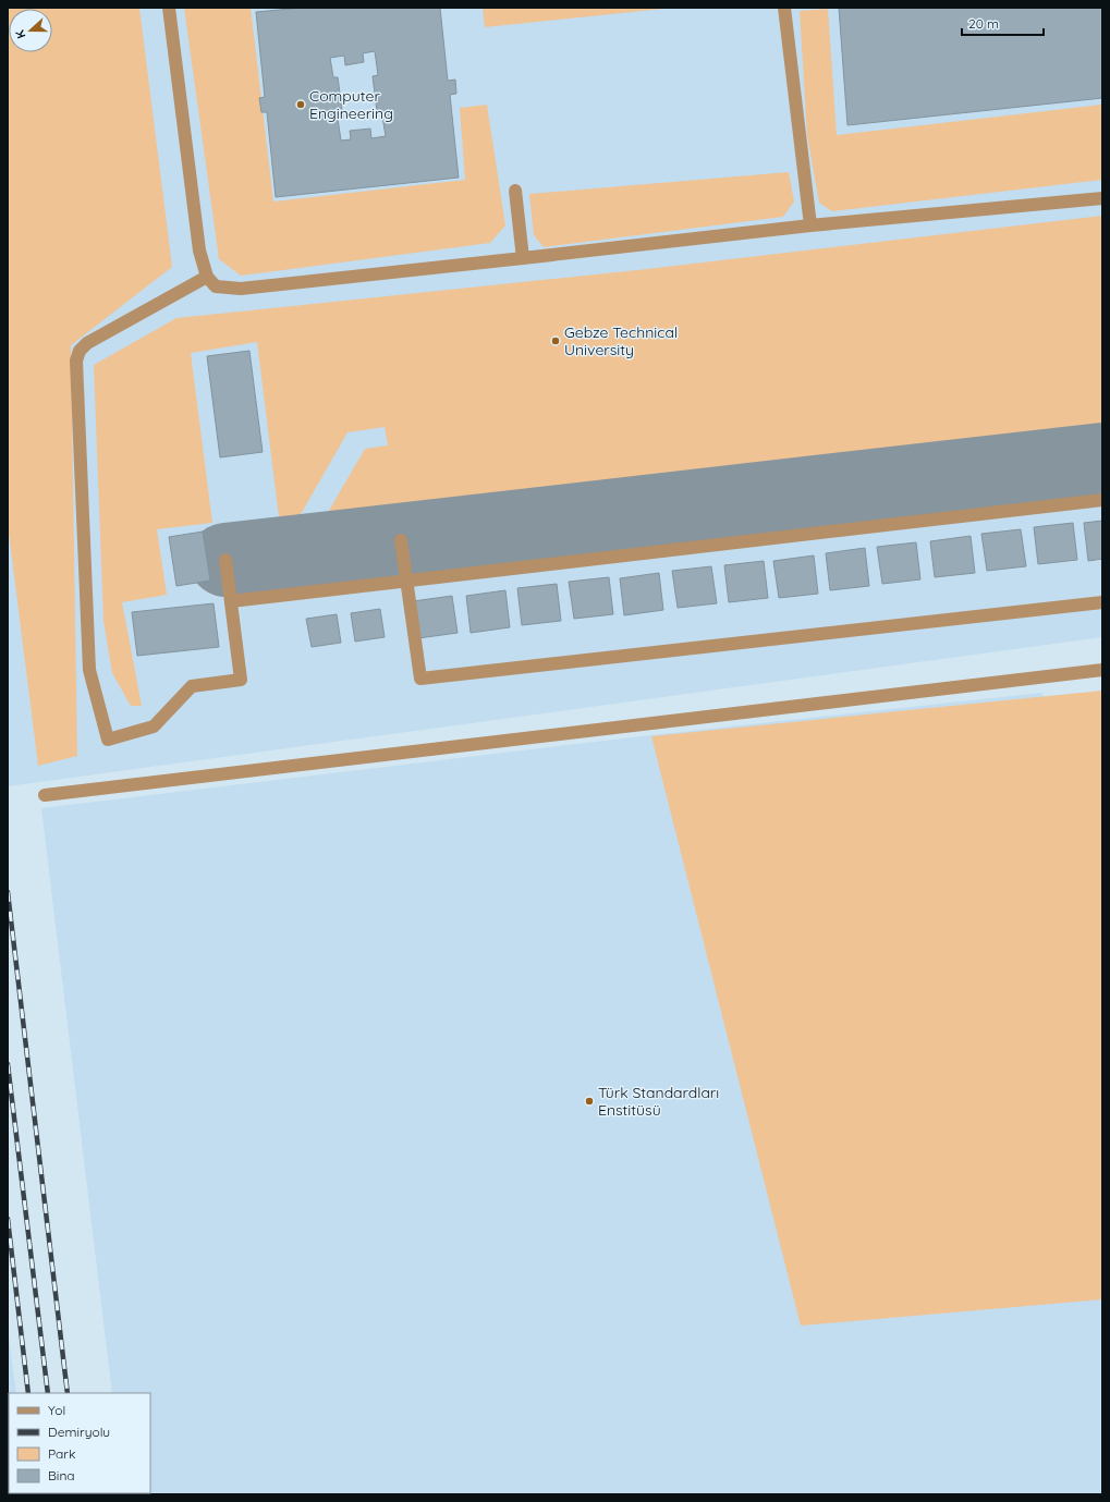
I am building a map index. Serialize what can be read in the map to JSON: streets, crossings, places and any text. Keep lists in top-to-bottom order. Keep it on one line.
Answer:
{"places":["Computer Engineering","Gebze Technical University","Türk Standardları Enstitüsü"],"legend":["Yol","Demiryolu","Park","Bina"],"scale_bar":"20 m","north":"left"}
